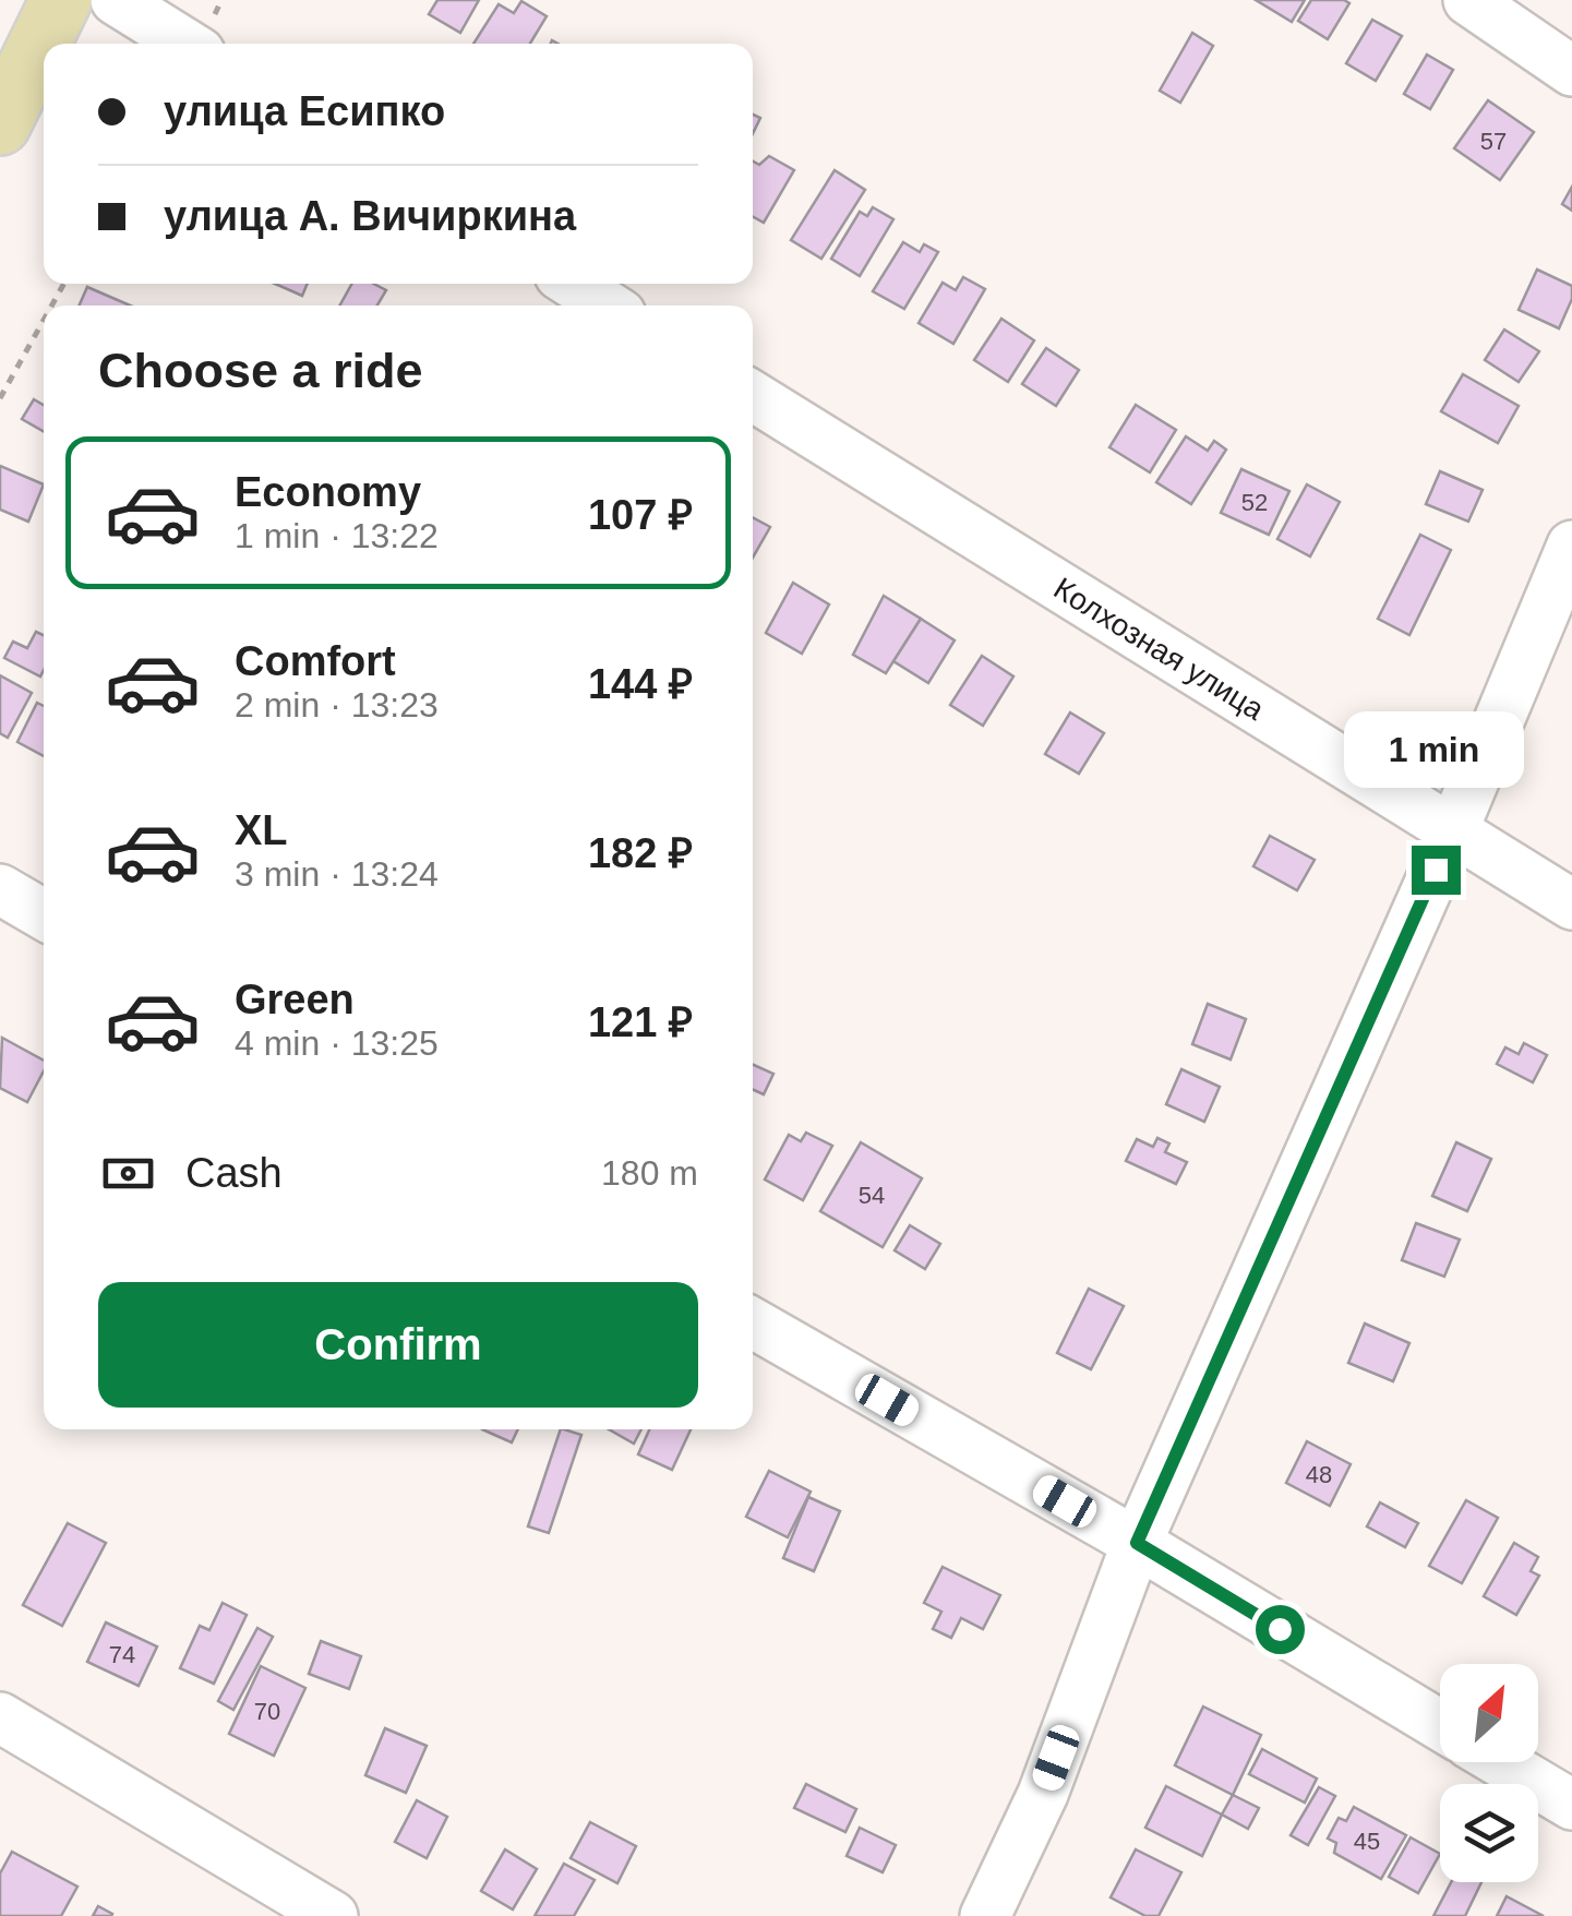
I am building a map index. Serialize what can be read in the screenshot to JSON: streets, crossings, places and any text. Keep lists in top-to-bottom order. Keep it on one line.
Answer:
{"streets":{"street":["Колхозная улица"]},"house_numbers":["57","52","54","48","74","70","45"],"north":"top right","page":{"banner":["улица Есипко","улица А. Вичиркина"],"heading":"Choose a ride","list":[{"name":"Economy","note":"1 min · 13:22","value":"107 ₽"},{"name":"Comfort","note":"2 min · 13:23","value":"144 ₽"},{"name":"XL","note":"3 min · 13:24","value":"182 ₽"},{"name":"Green","note":"4 min · 13:25","value":"121 ₽"}],"bubble":"1 min","pay":["Cash","180 m"],"buttons":"Confirm"}}
